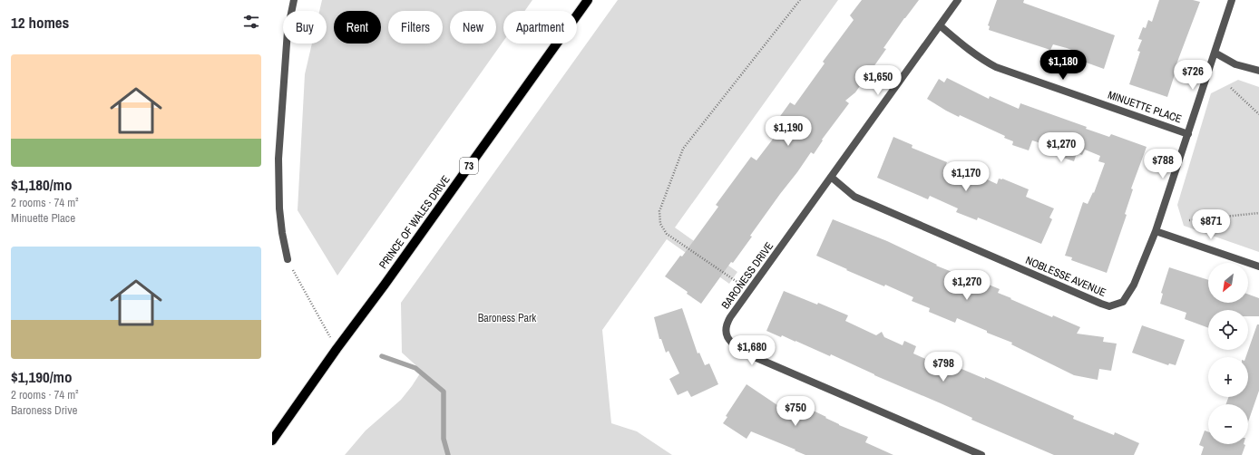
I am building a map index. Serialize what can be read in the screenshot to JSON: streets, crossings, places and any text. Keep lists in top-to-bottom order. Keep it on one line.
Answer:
{"streets":{"main road":["73","PRINCE OF WALES DRIVE"],"street":["MINUETTE PLACE","BARONESS DRIVE","NOBLESSE AVENUE"]},"crossings":[["MINUETTE PLACE","BARONESS DRIVE"],["MINUETTE PLACE","NOBLESSE AVENUE"],["BARONESS DRIVE","NOBLESSE AVENUE"]],"parks":["Baroness Park"],"north":"bottom left","page":{"heading":"12 homes","chip":["Buy","Rent","Filters","New","Apartment"],"list":[{"name":"$1,180/mo","note":"2 rooms · 74 m² · Minuette Place"},{"name":"$1,190/mo","note":"2 rooms · 74 m² · Baroness Drive"}],"price":["$1,180","$726","$1,650","$1,190","$1,270","$788","$1,170","$871","$1,270","$1,680","$798","$750"],"map_buttons":["+","−"]}}
